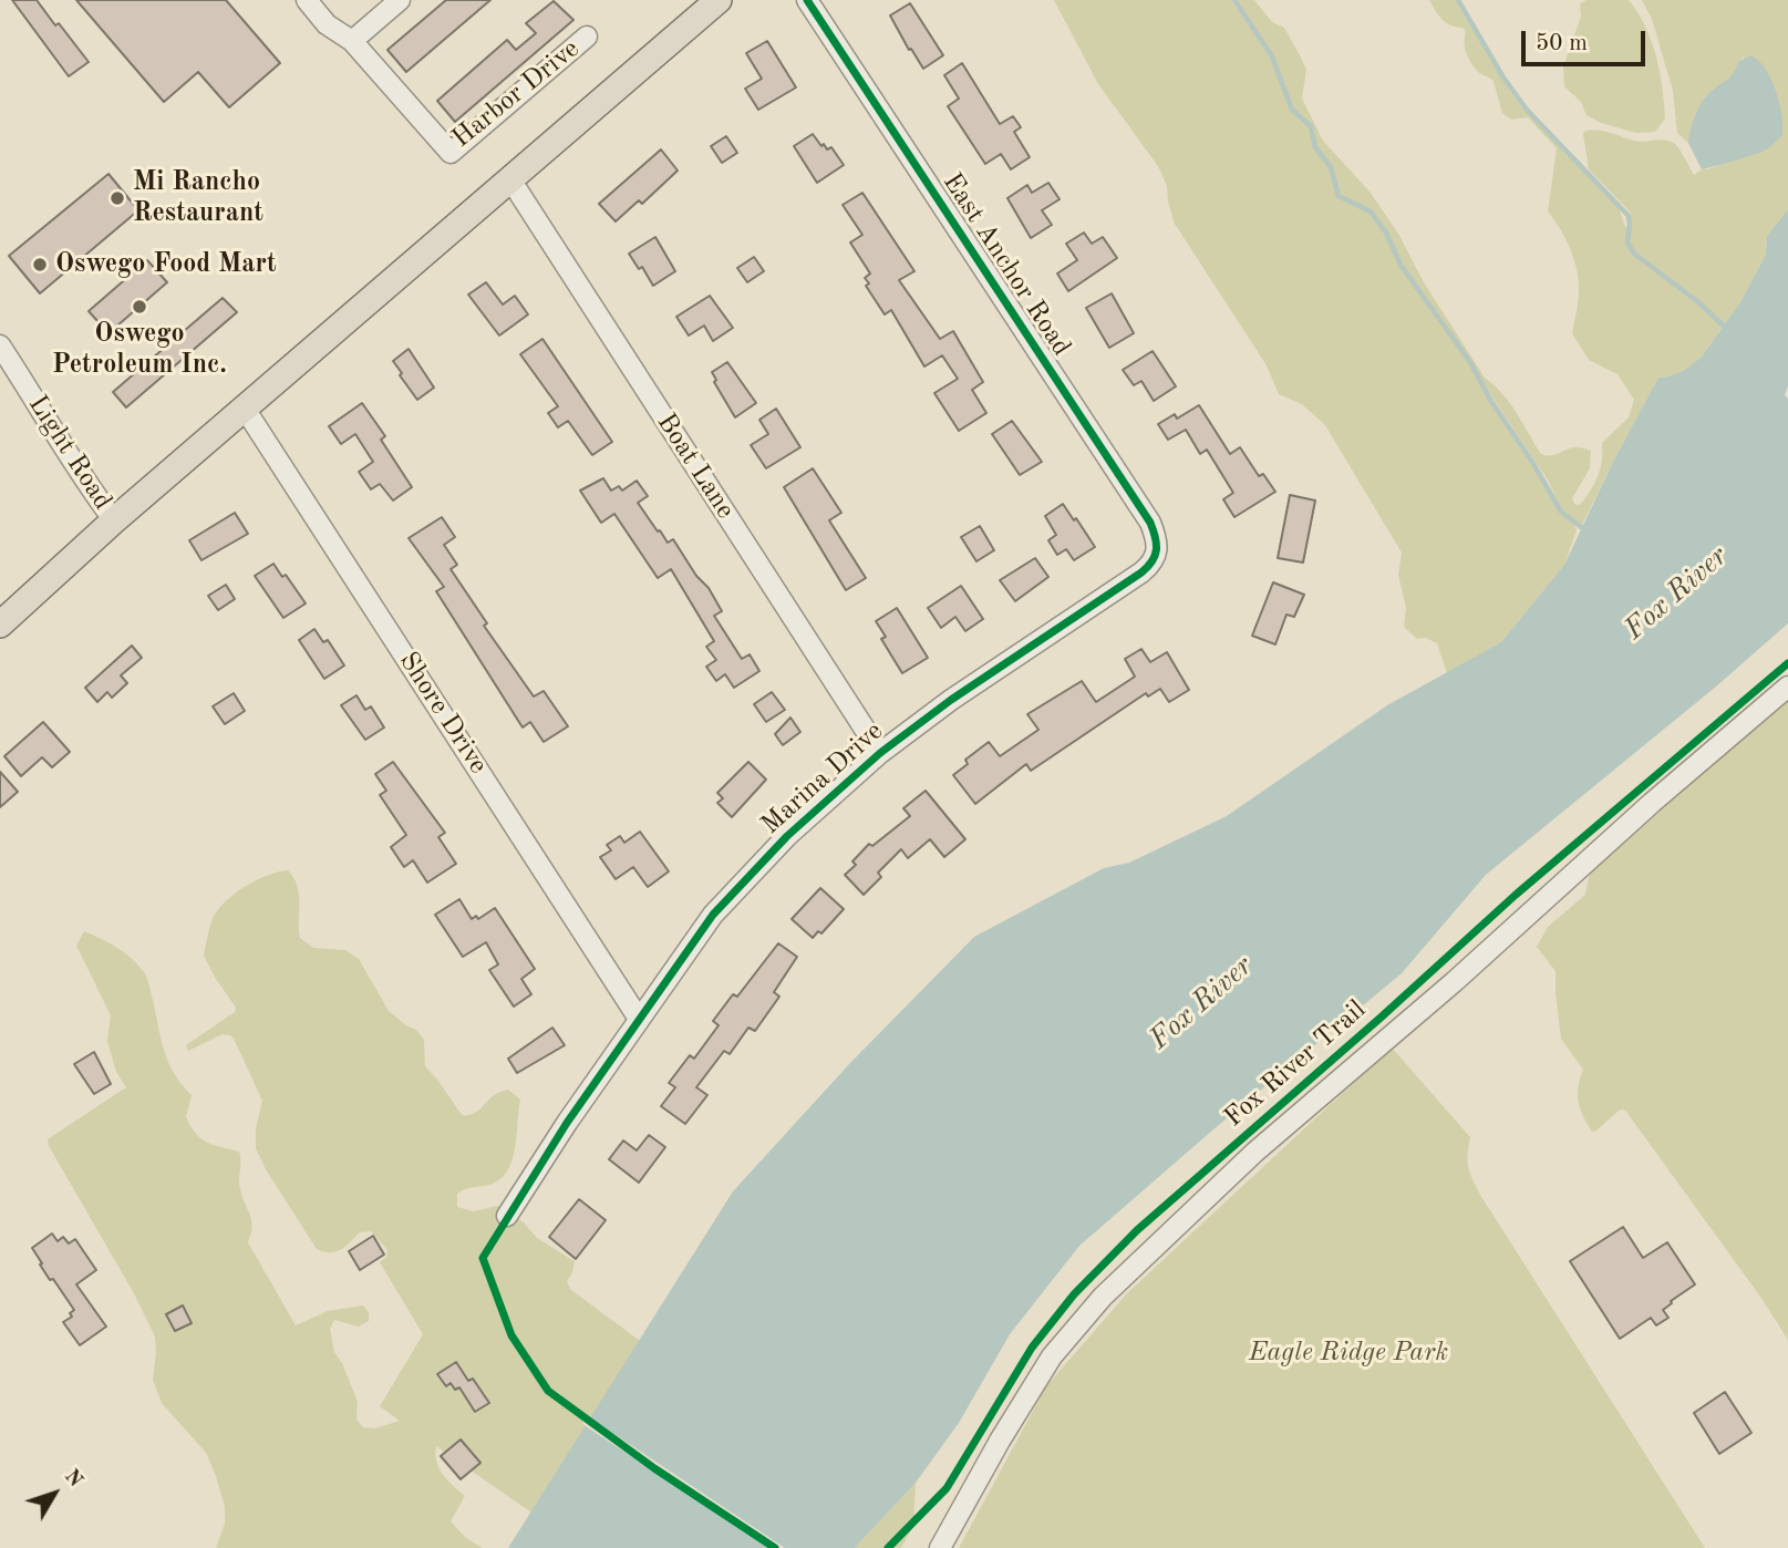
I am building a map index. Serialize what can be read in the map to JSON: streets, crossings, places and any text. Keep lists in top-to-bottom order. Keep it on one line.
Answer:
{"streets":{"street":["Harbor Drive","East Anchor Road","Light Road","Boat Lane","Shore Drive","Marina Drive"],"cycle path":["Fox River Trail"]},"crossings":[["East Anchor Road","Marina Drive"],["Boat Lane","Marina Drive"],["Shore Drive","Marina Drive"]],"water":["Fox River"],"parks":["Eagle Ridge Park"],"places":["Mi Rancho Restaurant","Oswego Food Mart","Oswego Petroleum Inc."],"scale_bar":"50 m","north":"top right"}
